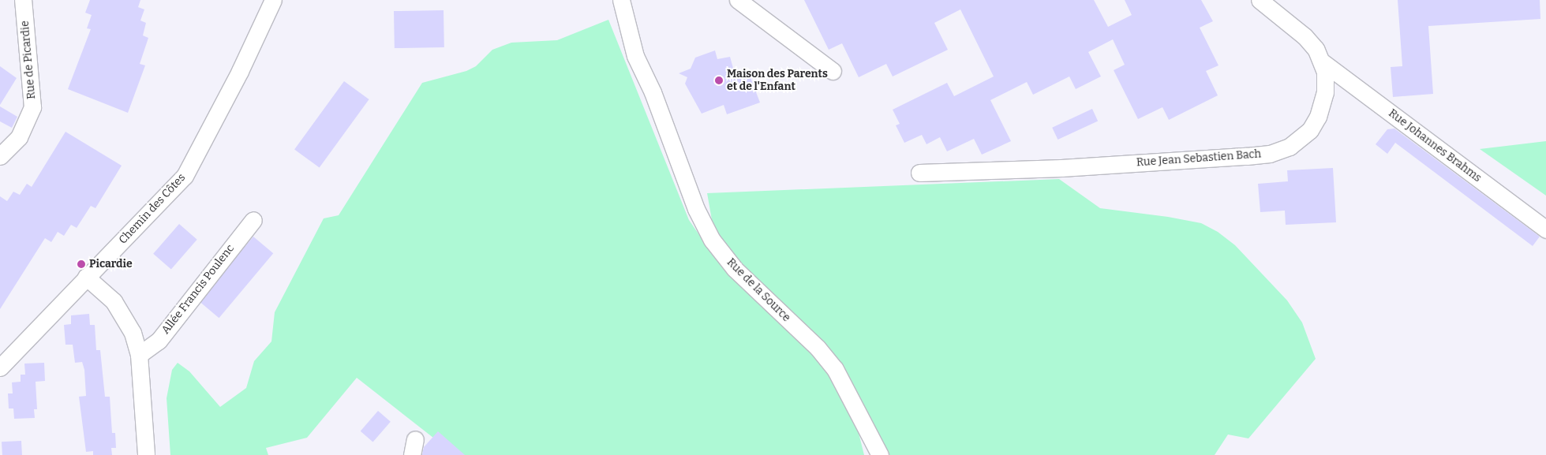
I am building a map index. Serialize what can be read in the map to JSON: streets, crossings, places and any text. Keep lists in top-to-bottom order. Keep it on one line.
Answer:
{"streets":{"street":["Rue de Picardie","Rue Johannes Brahms","Rue Jean Sebastien Bach","Chemin des Côtes","Allée Francis Poulenc","Rue de la Source"]},"crossings":[["Rue Johannes Brahms","Rue Jean Sebastien Bach"]],"places":["Maison des Parents et de l'Enfant","Picardie"]}
